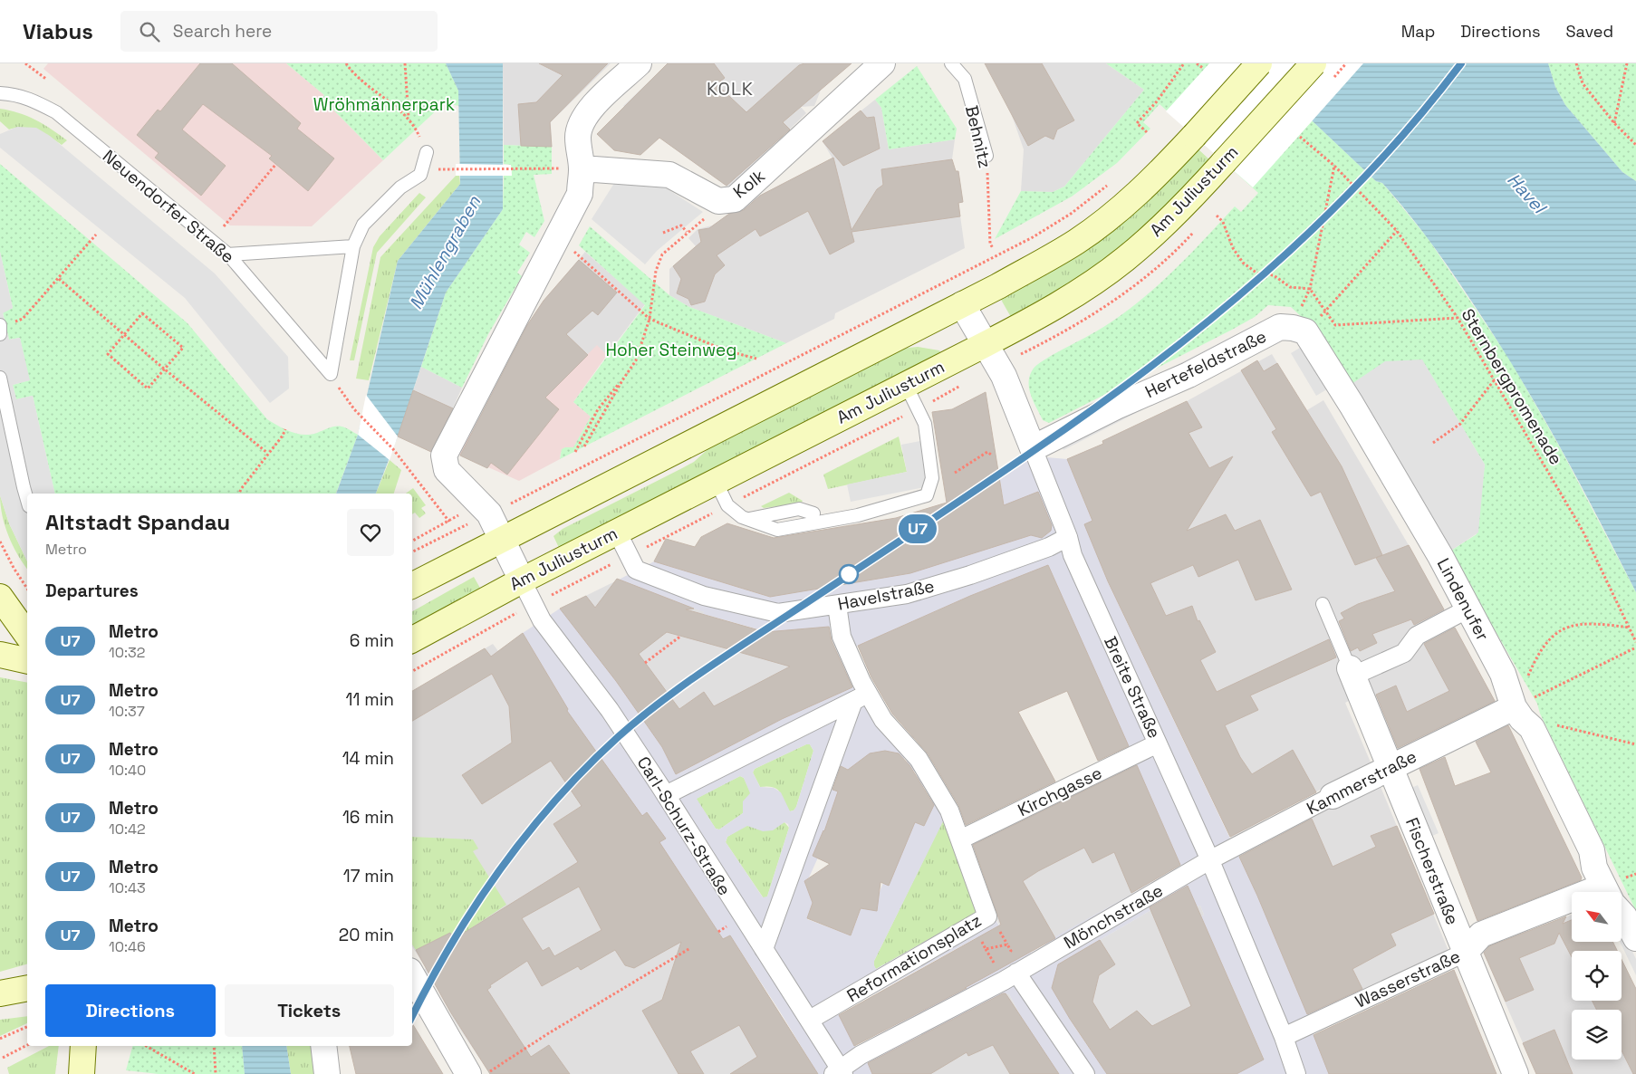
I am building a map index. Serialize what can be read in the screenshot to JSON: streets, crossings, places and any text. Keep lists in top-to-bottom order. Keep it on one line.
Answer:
{"streets":{"main road":["Am Juliusturm"],"street":["Kolk","Hertefeldstraße","Havelstraße","Lindenufer","Breite Straße","Kammerstraße","Kirchgasse","Carl-Schurz-Straße","Fischerstraße","Mönchstraße","Reformationsplatz","Wasserstraße"],"lane":["Behnitz","Neuendorfer Straße"],"path":["Sternbergpromenade"]},"crossings":[["Am Juliusturm","Havelstraße"],["Am Juliusturm","Breite Straße"],["Am Juliusturm","Carl-Schurz-Straße"],["Hertefeldstraße","Lindenufer"],["Hertefeldstraße","Breite Straße"],["Havelstraße","Breite Straße"],["Havelstraße","Reformationsplatz"],["Lindenufer","Kammerstraße"],["Breite Straße","Kammerstraße"],["Breite Straße","Kirchgasse"],["Breite Straße","Mönchstraße"],["Breite Straße","Wasserstraße"],["Kammerstraße","Fischerstraße"],["Kammerstraße","Mönchstraße"],["Kirchgasse","Reformationsplatz"],["Carl-Schurz-Straße","Mönchstraße"],["Carl-Schurz-Straße","Reformationsplatz"],["Fischerstraße","Wasserstraße"]],"districts":["KOLK"],"water":["Havel","Mühlengraben"],"parks":["Wröhmännerpark","Hoher Steinweg"],"lines":["metro line U7"],"north":"top left","page":{"header":"Viabus","search":"Search here","nav":["Map","Directions","Saved"],"on_map":"U7","heading":[["Altstadt Spandau","Metro"],"Departures"],"list":[{"mark":"U7","name":"Metro","note":"10:32","value":"6 min"},{"mark":"U7","name":"Metro","note":"10:37","value":"11 min"},{"mark":"U7","name":"Metro","note":"10:40","value":"14 min"},{"mark":"U7","name":"Metro","note":"10:42","value":"16 min"},{"mark":"U7","name":"Metro","note":"10:43","value":"17 min"},{"mark":"U7","name":"Metro","note":"10:46","value":"20 min"}],"buttons":["Directions","Tickets"]}}
